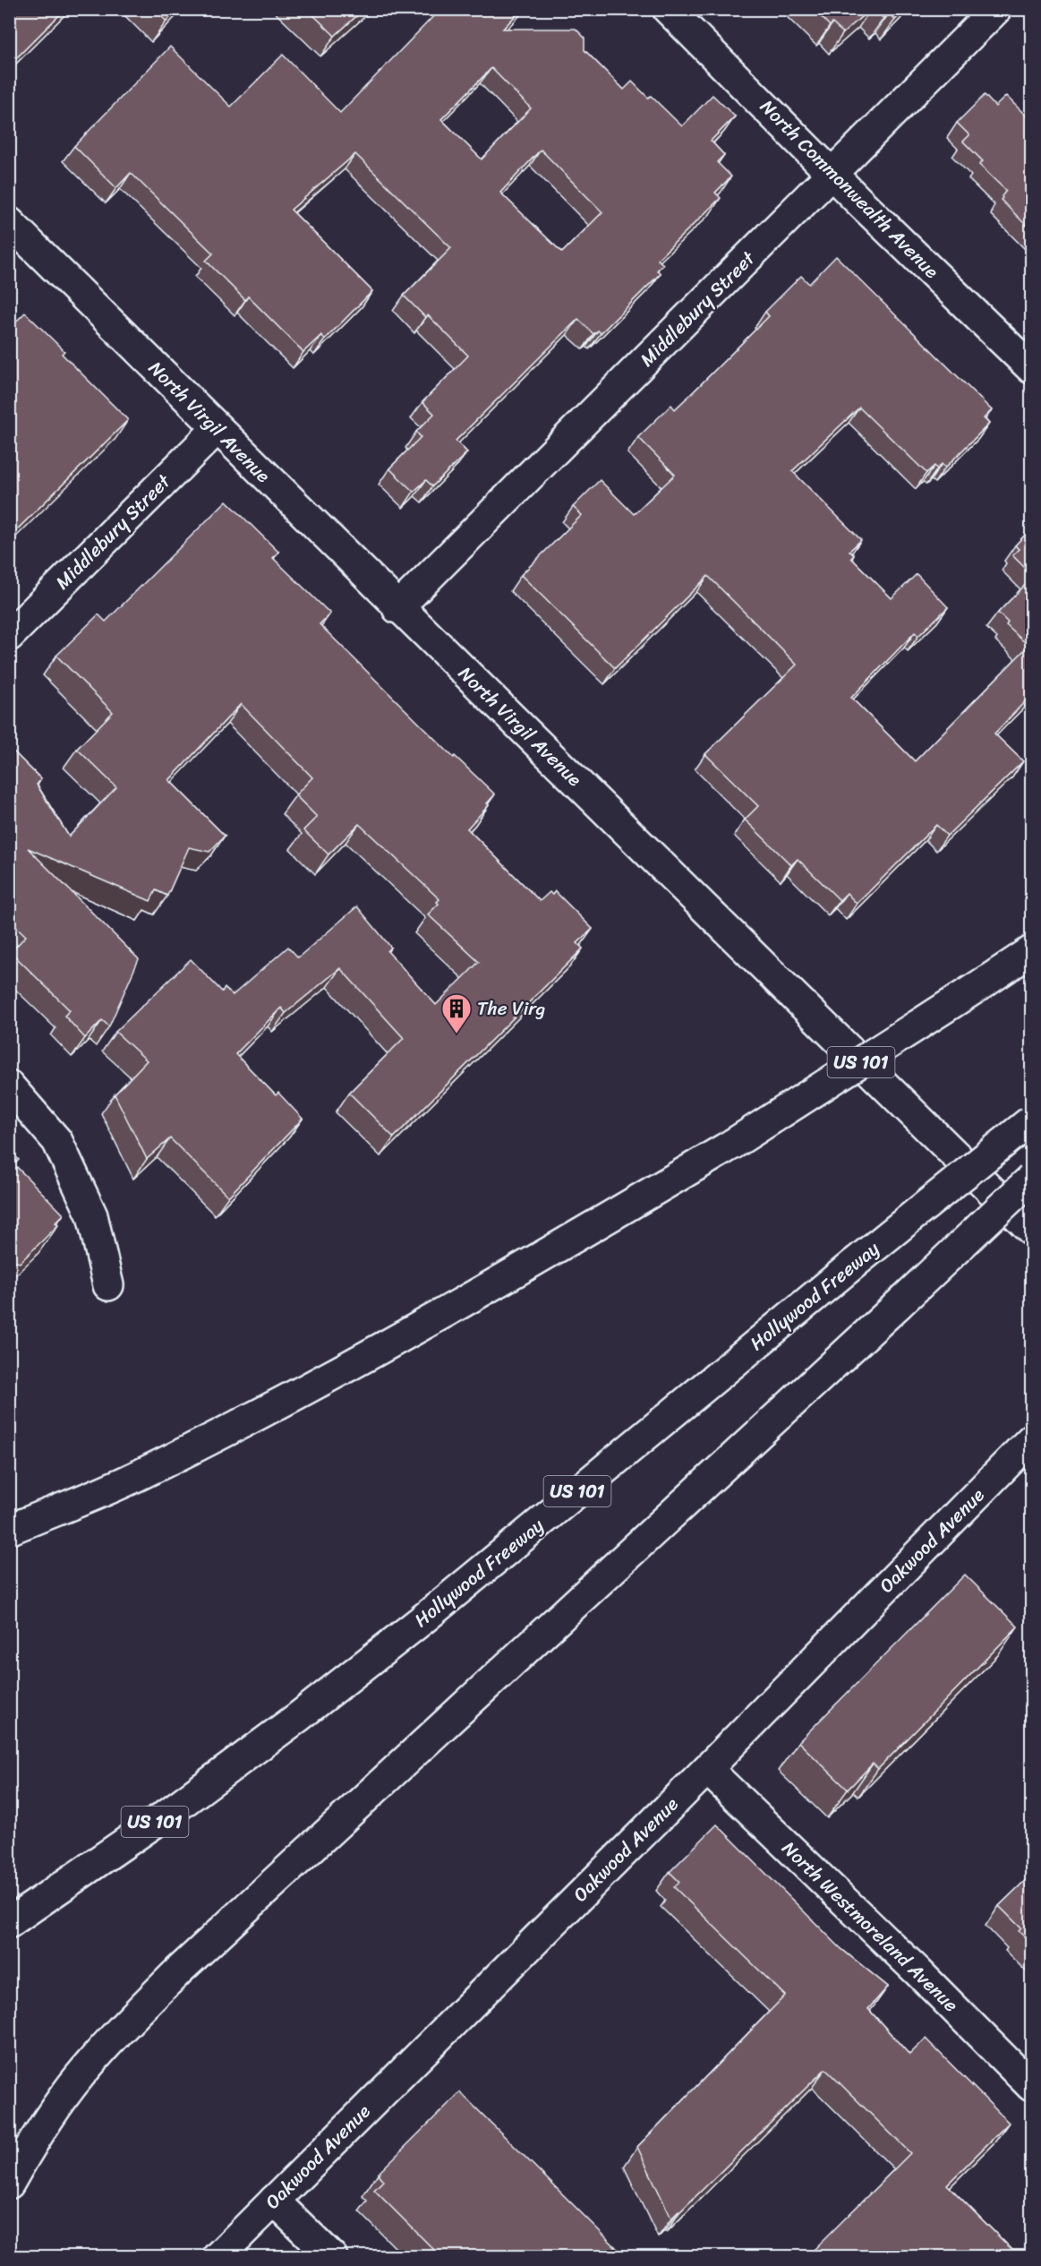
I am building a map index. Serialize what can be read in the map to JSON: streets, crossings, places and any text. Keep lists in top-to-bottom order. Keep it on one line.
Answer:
{"streets":{"main road":["North Commonwealth Avenue","Middlebury Street","North Virgil Avenue","US 101","Hollywood Freeway","Oakwood Avenue","North Westmoreland Avenue"]},"crossings":[["North Commonwealth Avenue","Middlebury Street"],["Middlebury Street","North Virgil Avenue"],["Oakwood Avenue","North Westmoreland Avenue"]],"places":{"building":["The Virg"]}}
